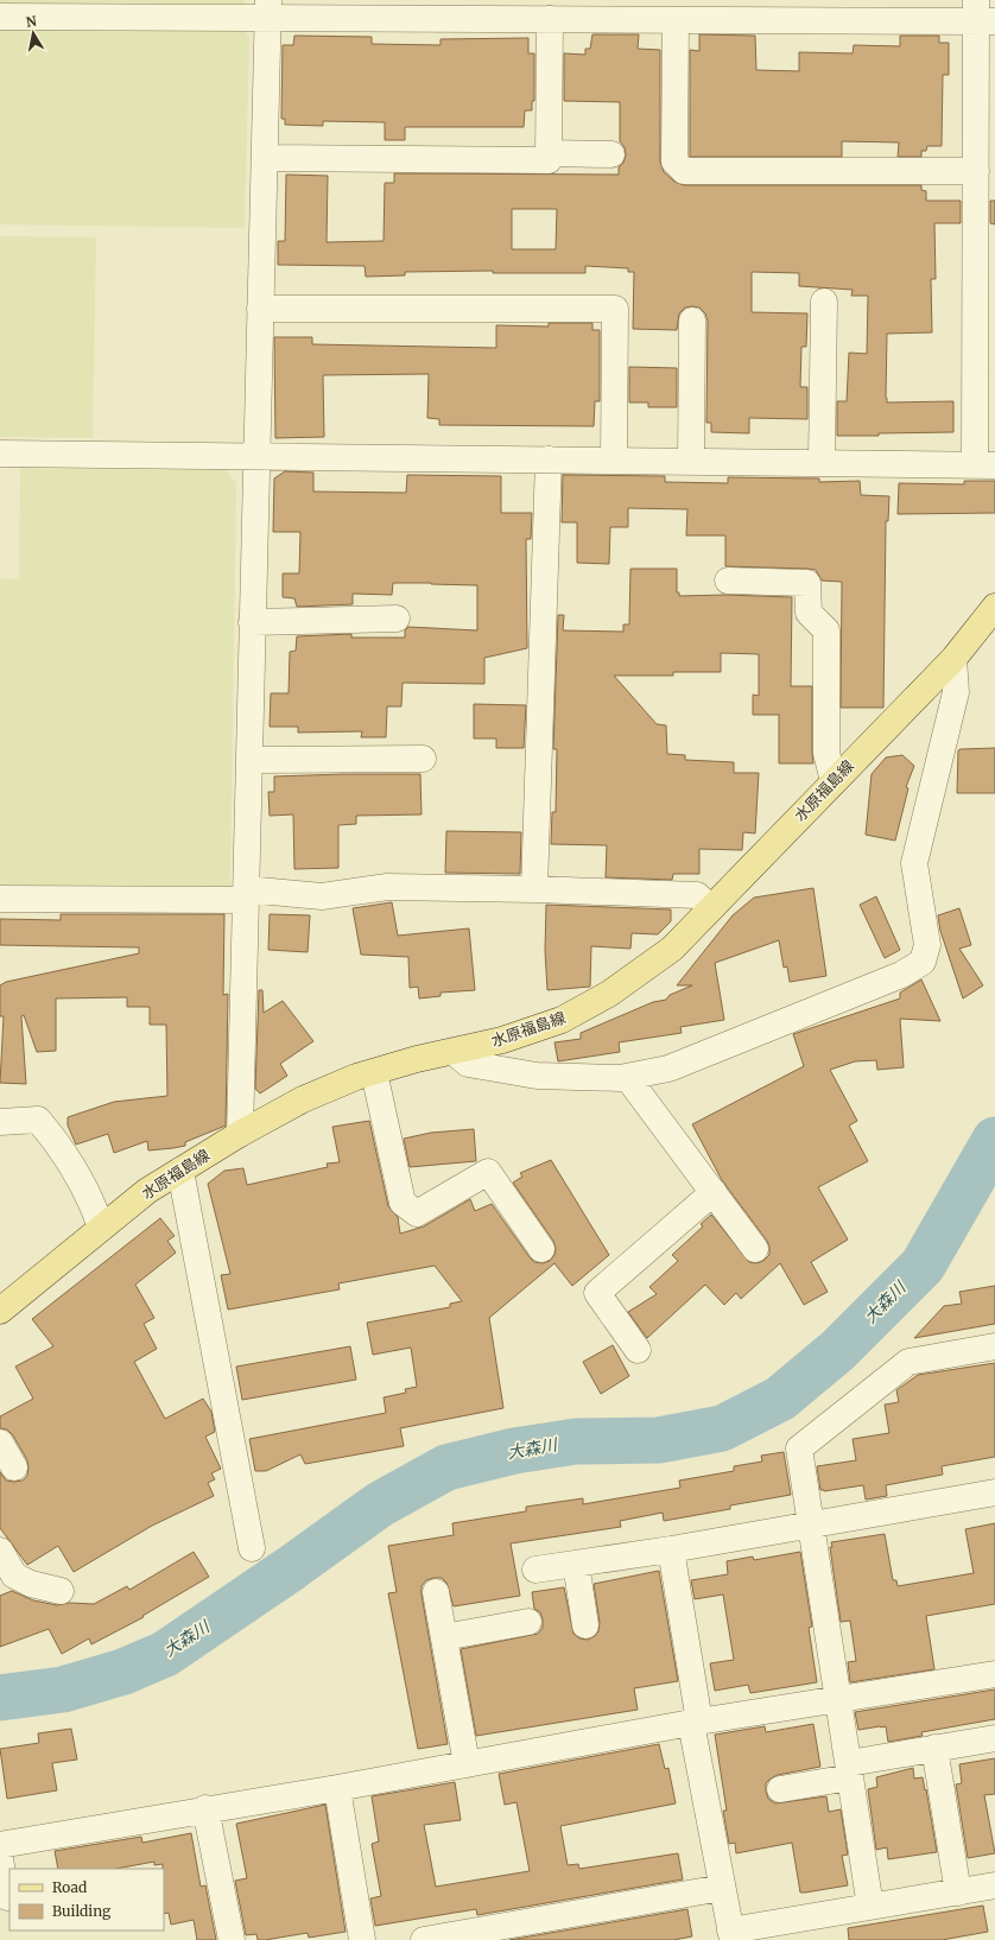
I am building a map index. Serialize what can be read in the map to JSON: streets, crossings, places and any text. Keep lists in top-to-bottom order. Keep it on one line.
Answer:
{"streets":{"main road":["水原福島線"]},"water":["大森川"],"legend":["Road","Building"],"north":"top"}
